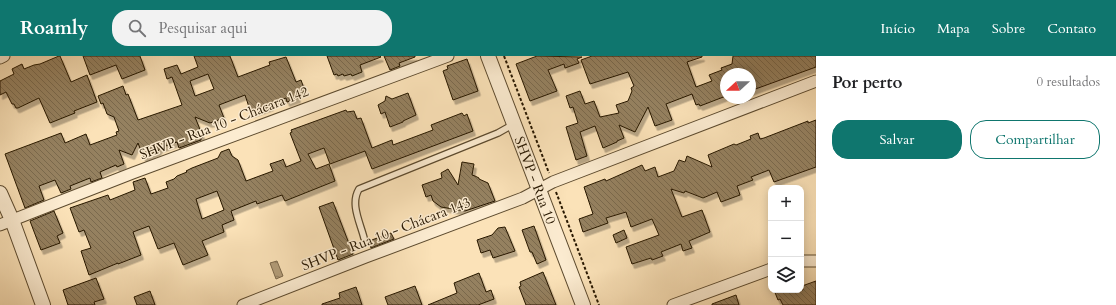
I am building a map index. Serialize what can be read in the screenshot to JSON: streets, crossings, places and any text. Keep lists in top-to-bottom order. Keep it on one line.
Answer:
{"streets":{"street":["SHVP - Rua 10 - Chácara 142","SHVP - Rua 10","SHVP - Rua 10 - Chácara 143"]},"crossings":[["SHVP - Rua 10","SHVP - Rua 10 - Chácara 143"]],"north":"left","page":{"header":"Roamly","search":"Pesquisar aqui","nav":["Início","Mapa","Sobre","Contato"],"heading":["Por perto","0 resultados"],"buttons":["Salvar","Compartilhar"],"map_buttons":["+","−"]}}
